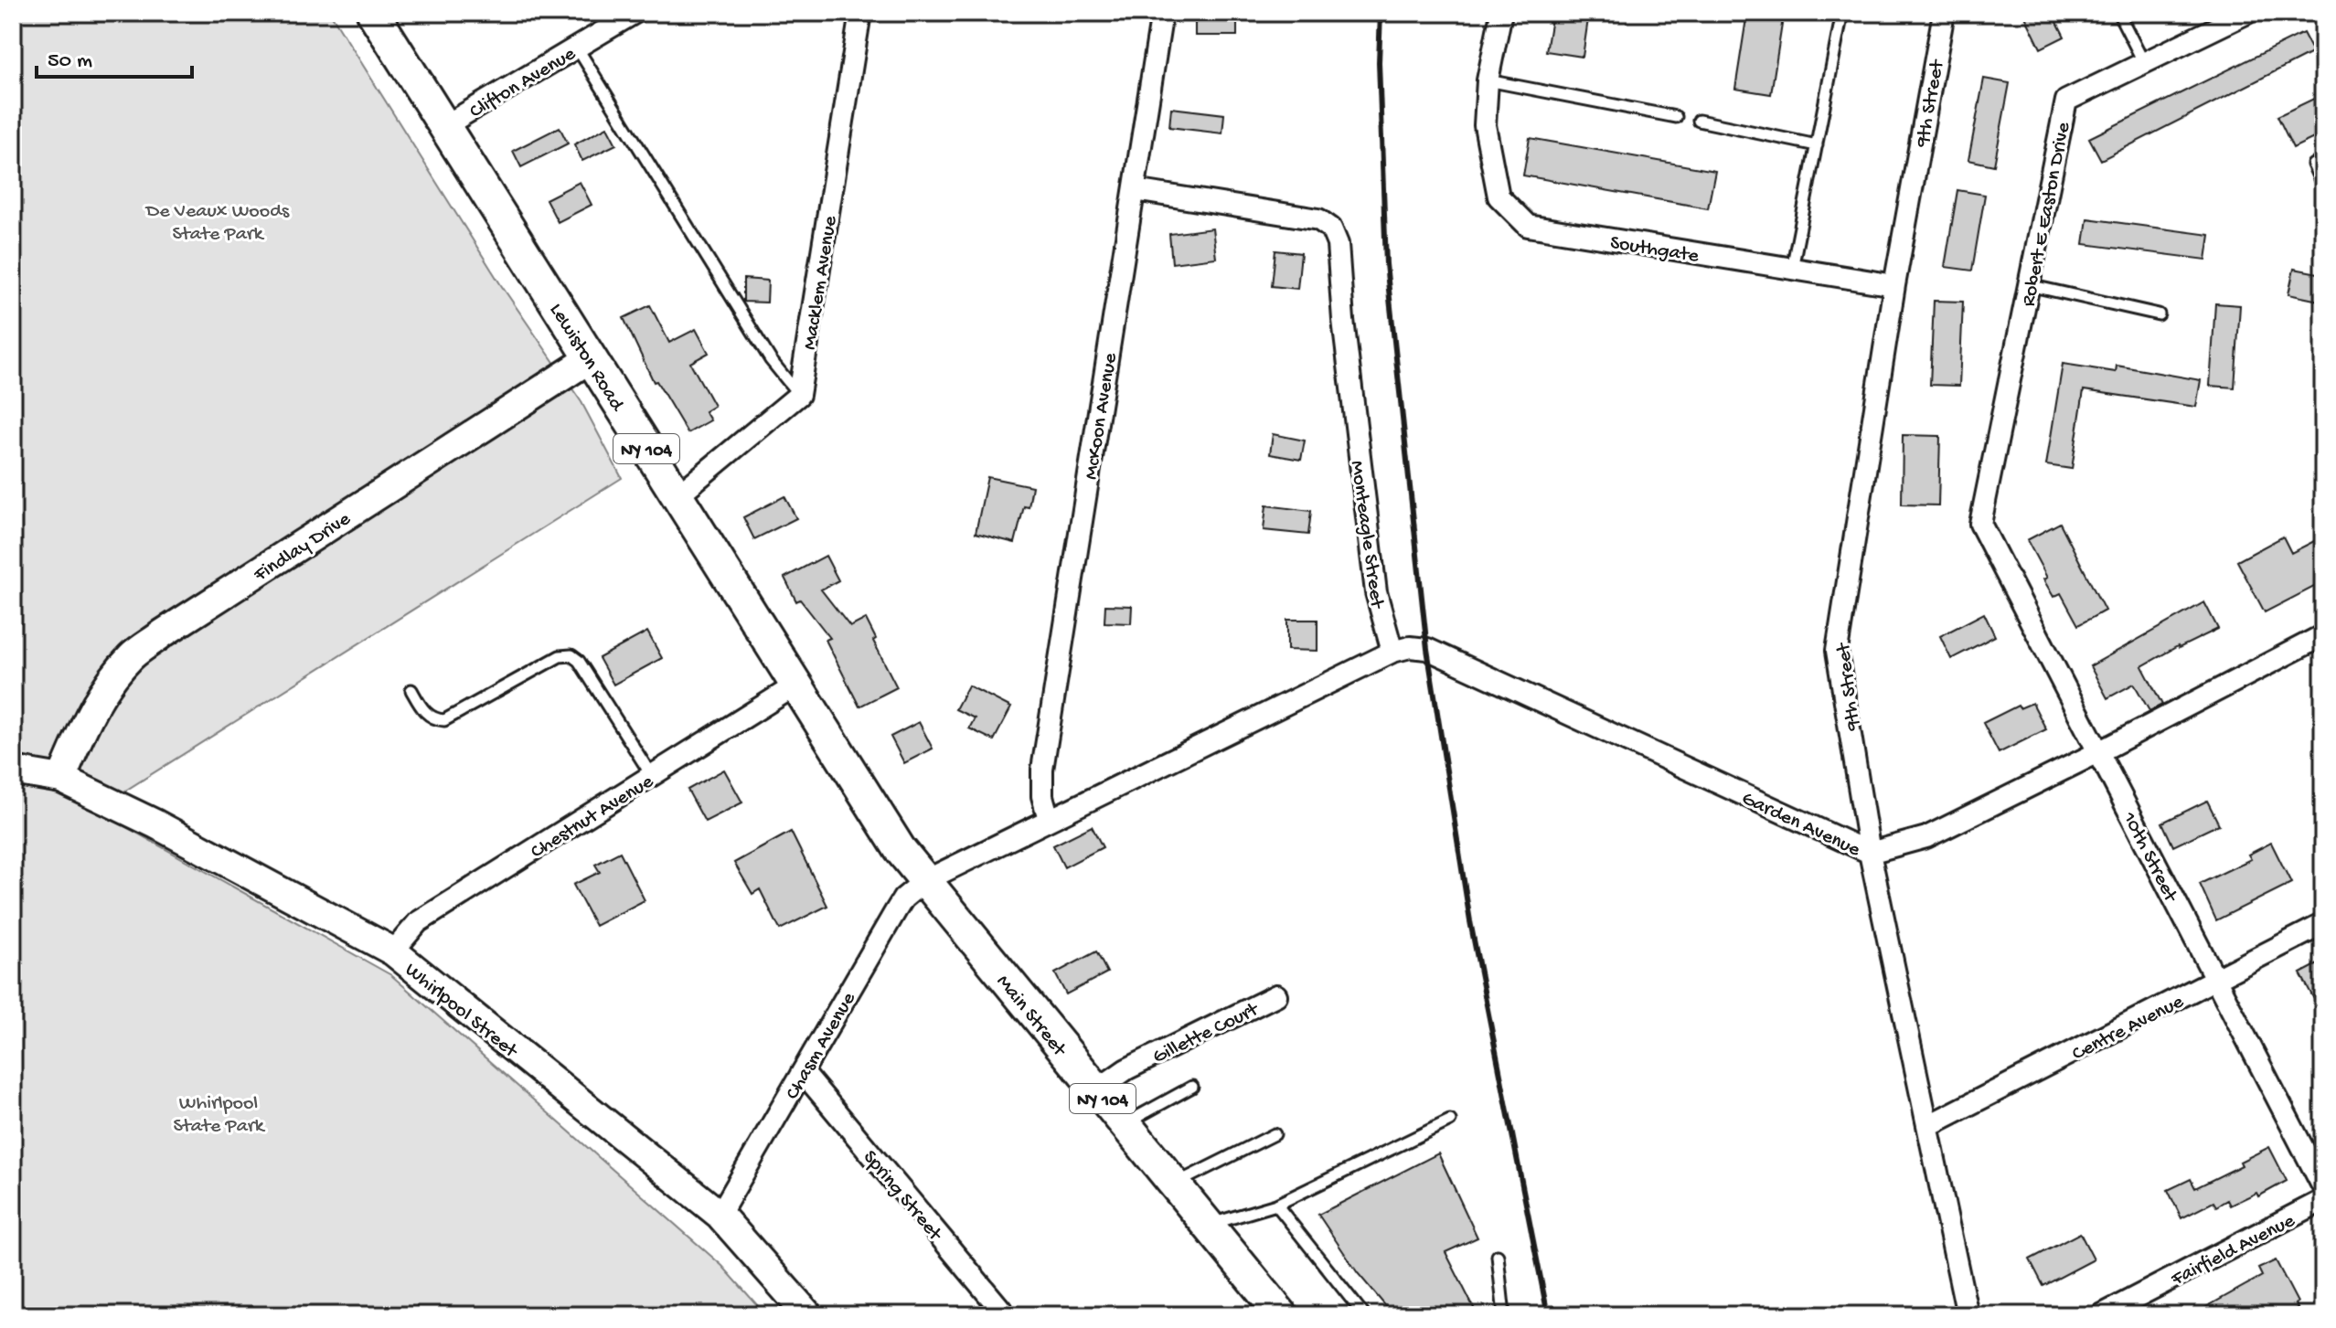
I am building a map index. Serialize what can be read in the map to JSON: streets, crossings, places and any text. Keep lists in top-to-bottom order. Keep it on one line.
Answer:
{"streets":{"main road":["Lewiston Road","NY 104","Main Street"],"street":["Clifton Avenue","9th Street","Robert E Easton Drive","Southgate","Macklem Avenue","McKoon Avenue","Monteagle Street","Findlay Drive","Chestnut Avenue","Garden Avenue","10th Street","Whirlpool Street","Centre Avenue","Gillette Court","Chasm Avenue","Spring Street","Fairfield Avenue"]},"crossings":[["Clifton Avenue","Lewiston Road"],["9th Street","Southgate"],["9th Street","Garden Avenue"],["9th Street","Centre Avenue"],["Robert E Easton Drive","10th Street"],["Lewiston Road","Findlay Drive"],["Lewiston Road","Chestnut Avenue"],["Lewiston Road","Main Street"],["Lewiston Road","Chasm Avenue"],["McKoon Avenue","Monteagle Street"],["Monteagle Street","Garden Avenue"],["Findlay Drive","Whirlpool Street"],["Chestnut Avenue","Whirlpool Street"],["Garden Avenue","10th Street"],["10th Street","Centre Avenue"],["Whirlpool Street","Chasm Avenue"],["Main Street","Gillette Court"],["Main Street","Chasm Avenue"],["Chasm Avenue","Spring Street"]],"parks":["De Veaux Woods State Park","Whirlpool State Park"],"scale_bar":"50 m"}
